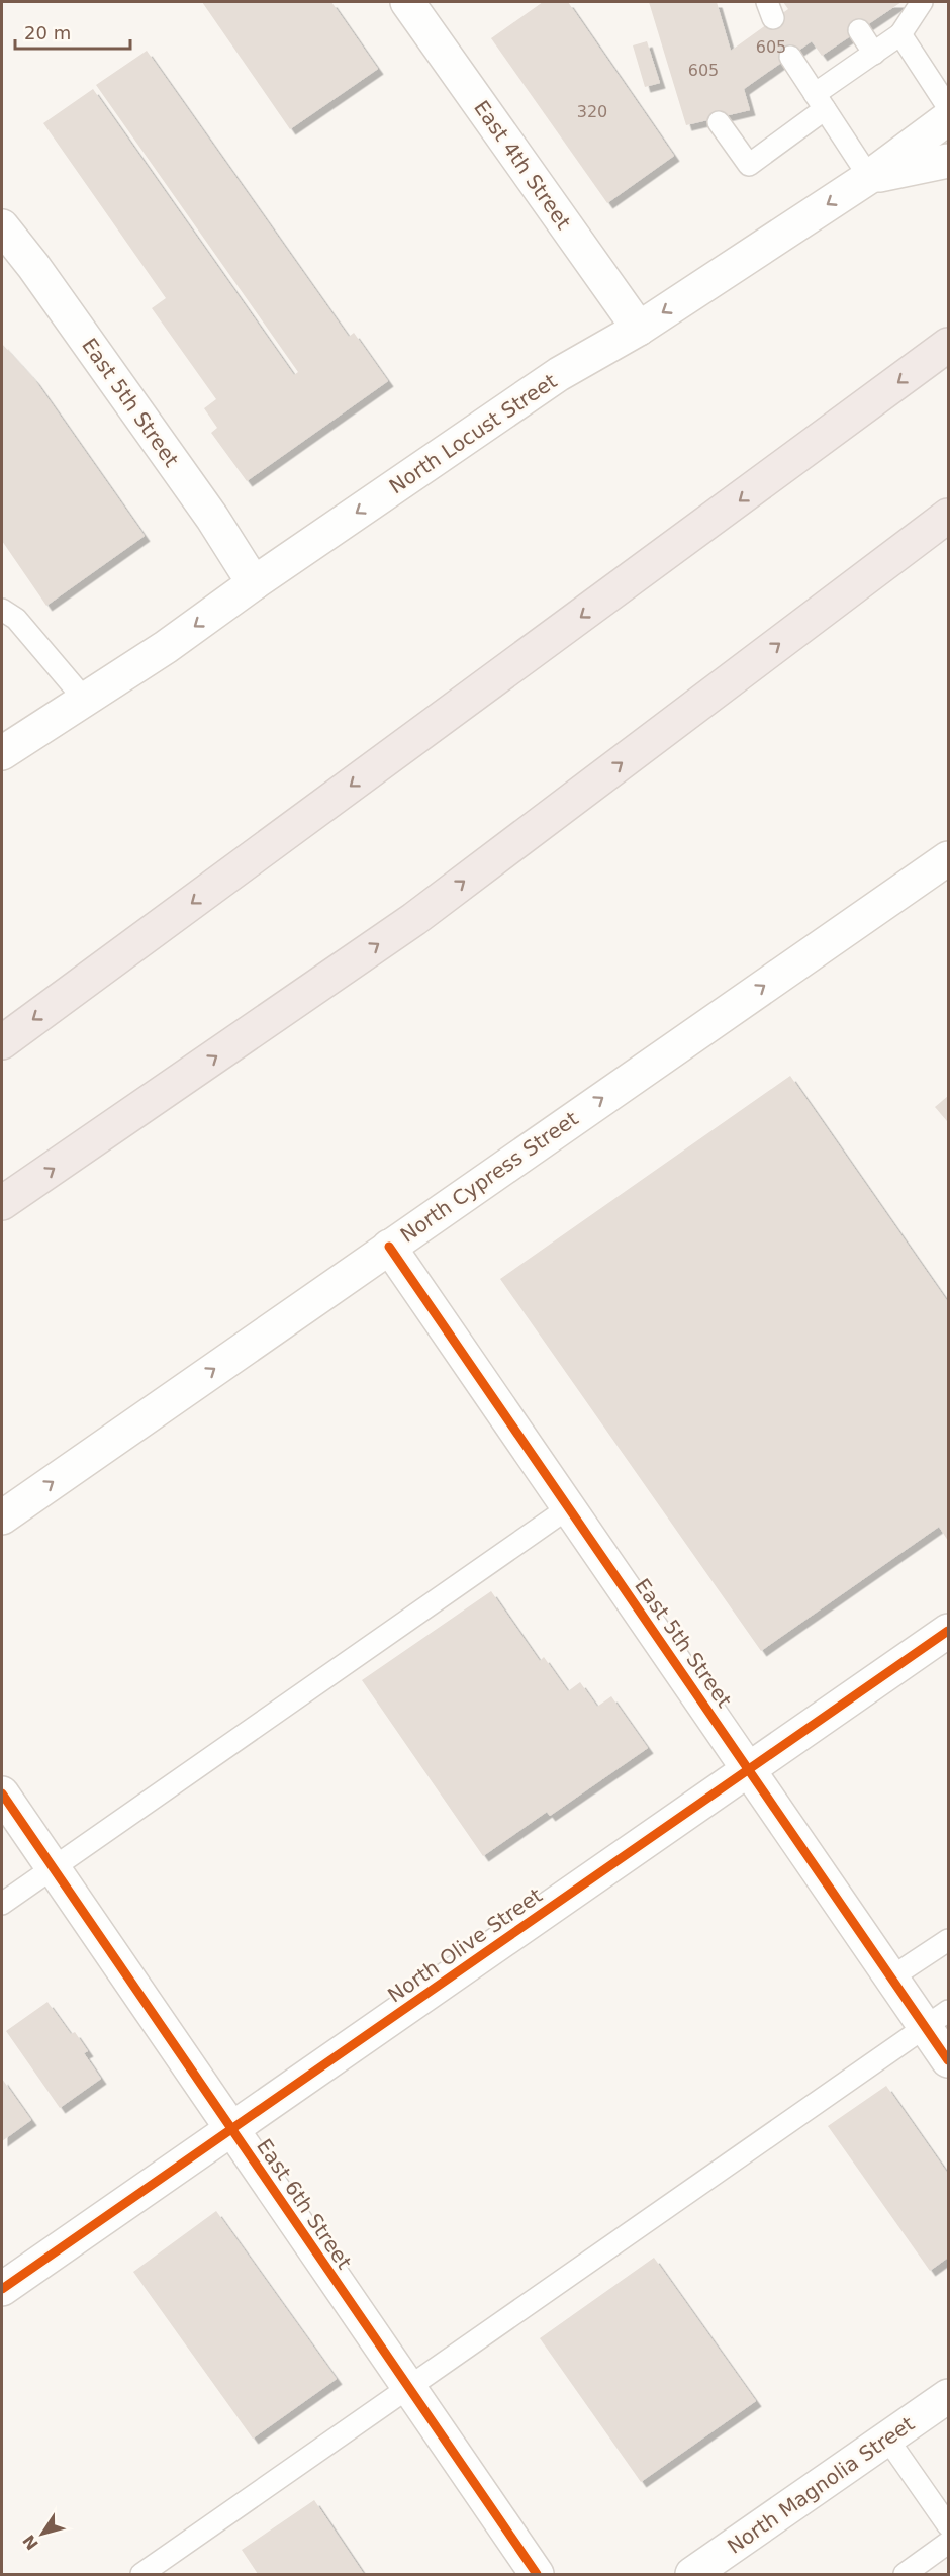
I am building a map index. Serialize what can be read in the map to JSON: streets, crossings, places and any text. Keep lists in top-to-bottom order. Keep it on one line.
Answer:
{"streets":{"street":["East 4th Street","East 5th Street","North Locust Street","North Cypress Street","North Olive Street","East 6th Street","North Magnolia Street"]},"crossings":[["East 4th Street","North Locust Street"],["East 5th Street","North Locust Street"],["East 5th Street","North Cypress Street"],["East 5th Street","North Olive Street"],["North Olive Street","East 6th Street"]],"one_way":["North Locust Street","North Cypress Street"],"house_numbers":["605","605","320"],"scale_bar":"20 m","north":"bottom left"}
